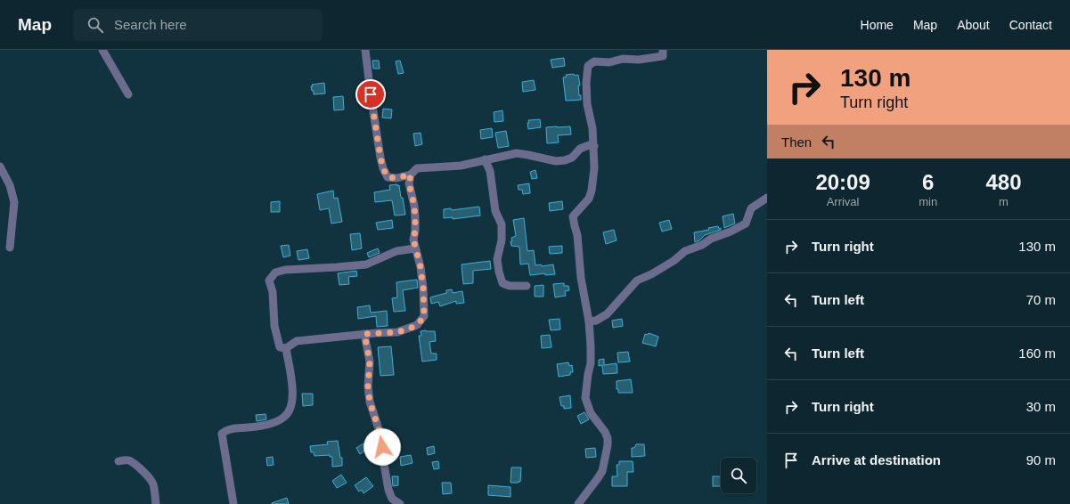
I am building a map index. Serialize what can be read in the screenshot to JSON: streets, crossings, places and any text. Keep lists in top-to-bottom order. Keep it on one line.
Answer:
{"page":{"header":"Map","search":"Search here","nav":["Home","Map","About","Contact"],"turn":["130 m","Turn right"],"then":"Then","eta":["20:09","Arrival","6","min","480","m"],"list":[{"name":"Turn right","value":"130 m"},{"name":"Turn left","value":"70 m"},{"name":"Turn left","value":"160 m"},{"name":"Turn right","value":"30 m"},{"name":"Arrive at destination","value":"90 m"}]}}
